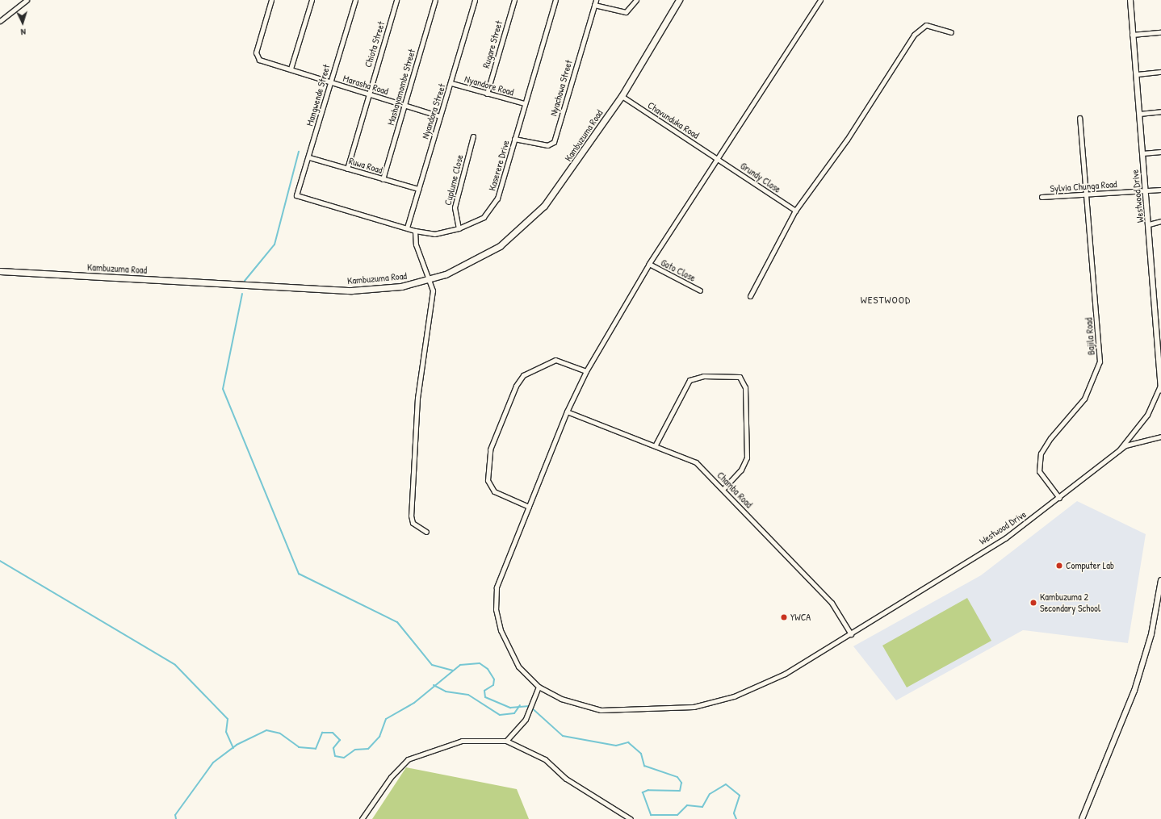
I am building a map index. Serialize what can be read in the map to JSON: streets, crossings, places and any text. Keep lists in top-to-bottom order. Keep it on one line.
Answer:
{"streets":{"main road":["Kambuzuma Road"],"street":["Chiota Street","Rugare Street","Marasha Road","Nyandore Road","Mashayamombe Street","Nyachowa Street","Mangwende Street","Nyandora Street","Chavunduka Road","Ruwa Road","Kaserere Drive","Grundy Close","Cuplume Close","Sylvia Chunga Road","Westwood Drive","Goto Close","Bajila Road","Chamba Road"]},"crossings":[["Chiota Street","Marasha Road"],["Chiota Street","Ruwa Road"],["Rugare Street","Nyandore Road"],["Marasha Road","Mashayamombe Street"],["Marasha Road","Mangwende Street"],["Marasha Road","Nyandora Street"],["Nyandore Road","Nyandora Street"],["Nyandore Road","Kaserere Drive"],["Mashayamombe Street","Ruwa Road"],["Nyachowa Street","Kaserere Drive"],["Mangwende Street","Ruwa Road"],["Mangwende Street","Kaserere Drive"],["Nyandora Street","Ruwa Road"],["Nyandora Street","Kaserere Drive"],["Chavunduka Road","Kambuzuma Road"],["Chavunduka Road","Grundy Close"],["Chavunduka Road","Westwood Drive"],["Kaserere Drive","Cuplume Close"],["Grundy Close","Westwood Drive"],["Sylvia Chunga Road","Westwood Drive"],["Sylvia Chunga Road","Bajila Road"],["Westwood Drive","Goto Close"],["Westwood Drive","Bajila Road"],["Westwood Drive","Chamba Road"]],"districts":["WESTWOOD"],"places":["Computer Lab","Kambuzuma 2 Secondary School","YWCA"],"north":"bottom"}
